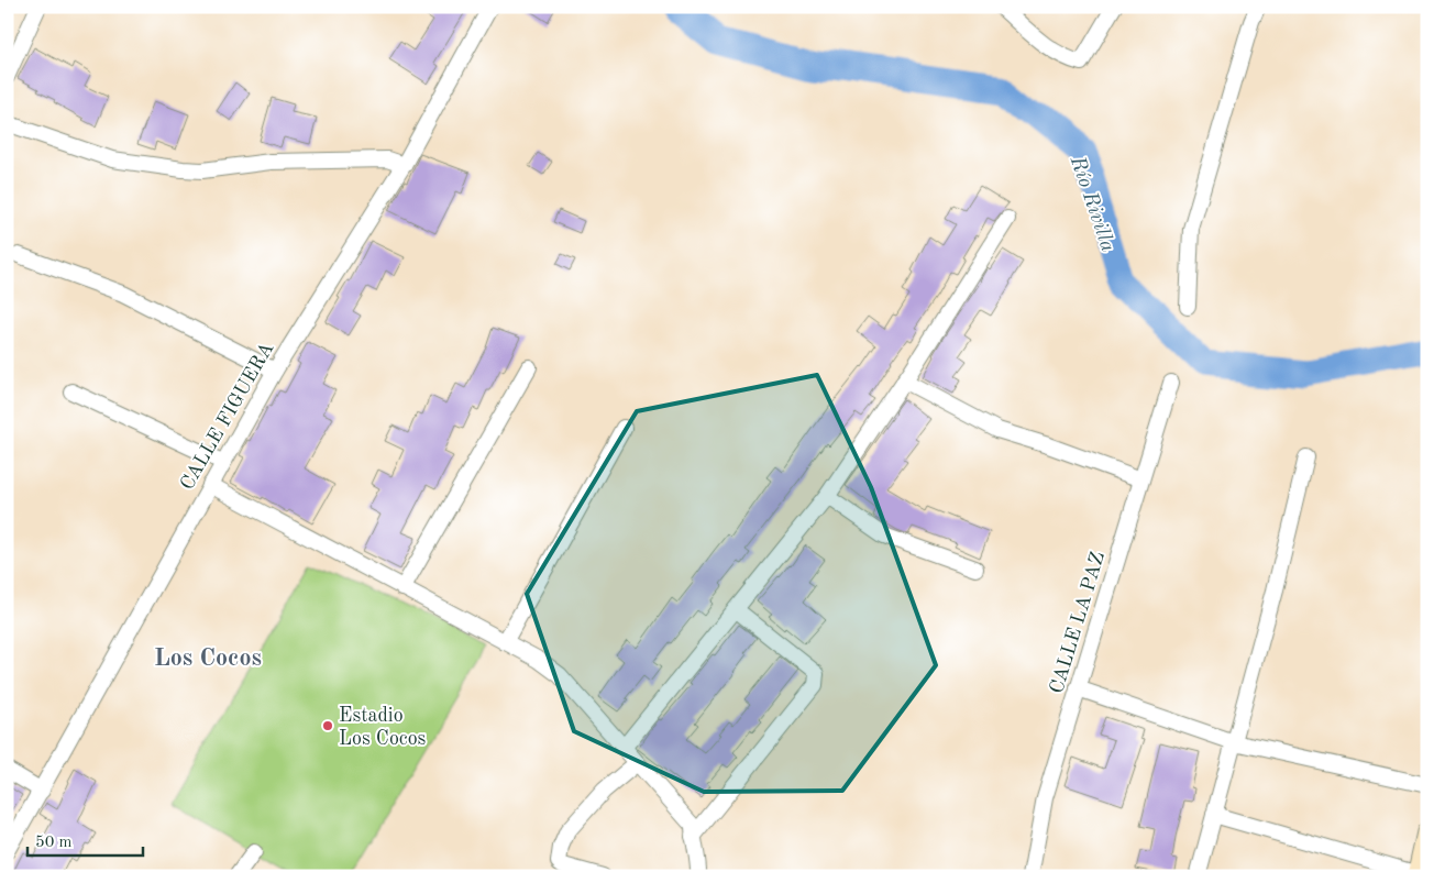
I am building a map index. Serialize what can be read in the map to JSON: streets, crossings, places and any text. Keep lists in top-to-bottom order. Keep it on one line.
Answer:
{"streets":{"street":["CALLE FIGUERA","CALLE LA PAZ"]},"districts":["Los Cocos"],"water":["Río Rivilla"],"places":["Estadio Los Cocos"],"scale_bar":"50 m"}
